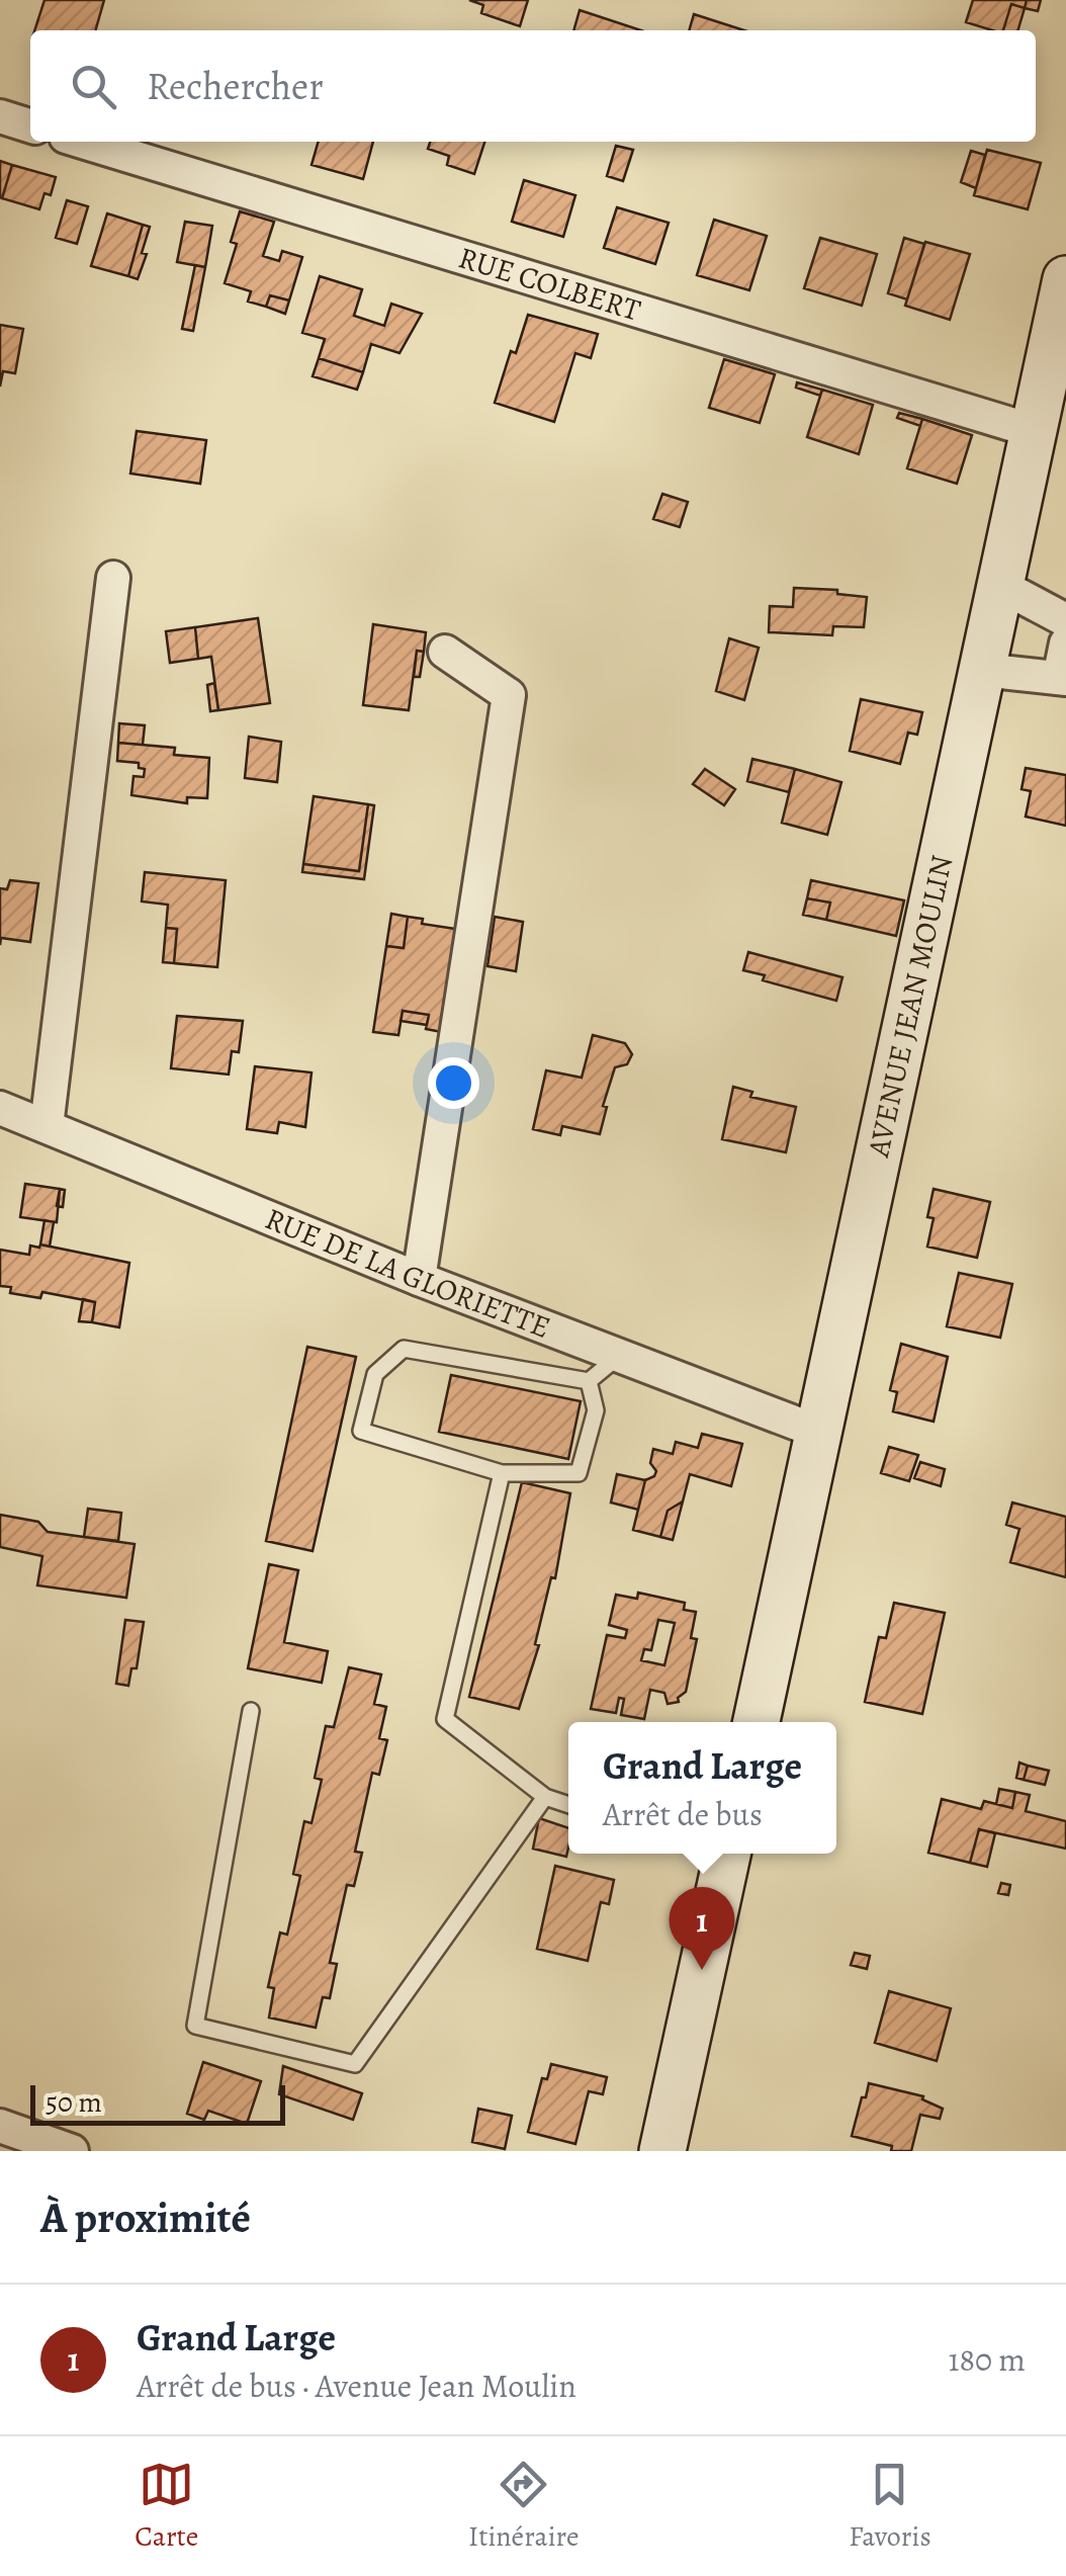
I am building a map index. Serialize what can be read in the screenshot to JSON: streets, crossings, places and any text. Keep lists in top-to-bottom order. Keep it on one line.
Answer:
{"streets":{"main road":["AVENUE JEAN MOULIN"],"street":["RUE COLBERT","RUE DE LA GLORIETTE"]},"crossings":[["RUE COLBERT","AVENUE JEAN MOULIN"],["AVENUE JEAN MOULIN","RUE DE LA GLORIETTE"]],"scale_bar":"50 m","page":{"search":"Rechercher","popup":["Grand Large","Arrêt de bus"],"pins":"1","scale":"50 m","heading":"À proximité","list":[{"mark":"1","name":"Grand Large","note":"Arrêt de bus · Avenue Jean Moulin","value":"180 m"}],"nav":["Carte","Itinéraire","Favoris"]}}
